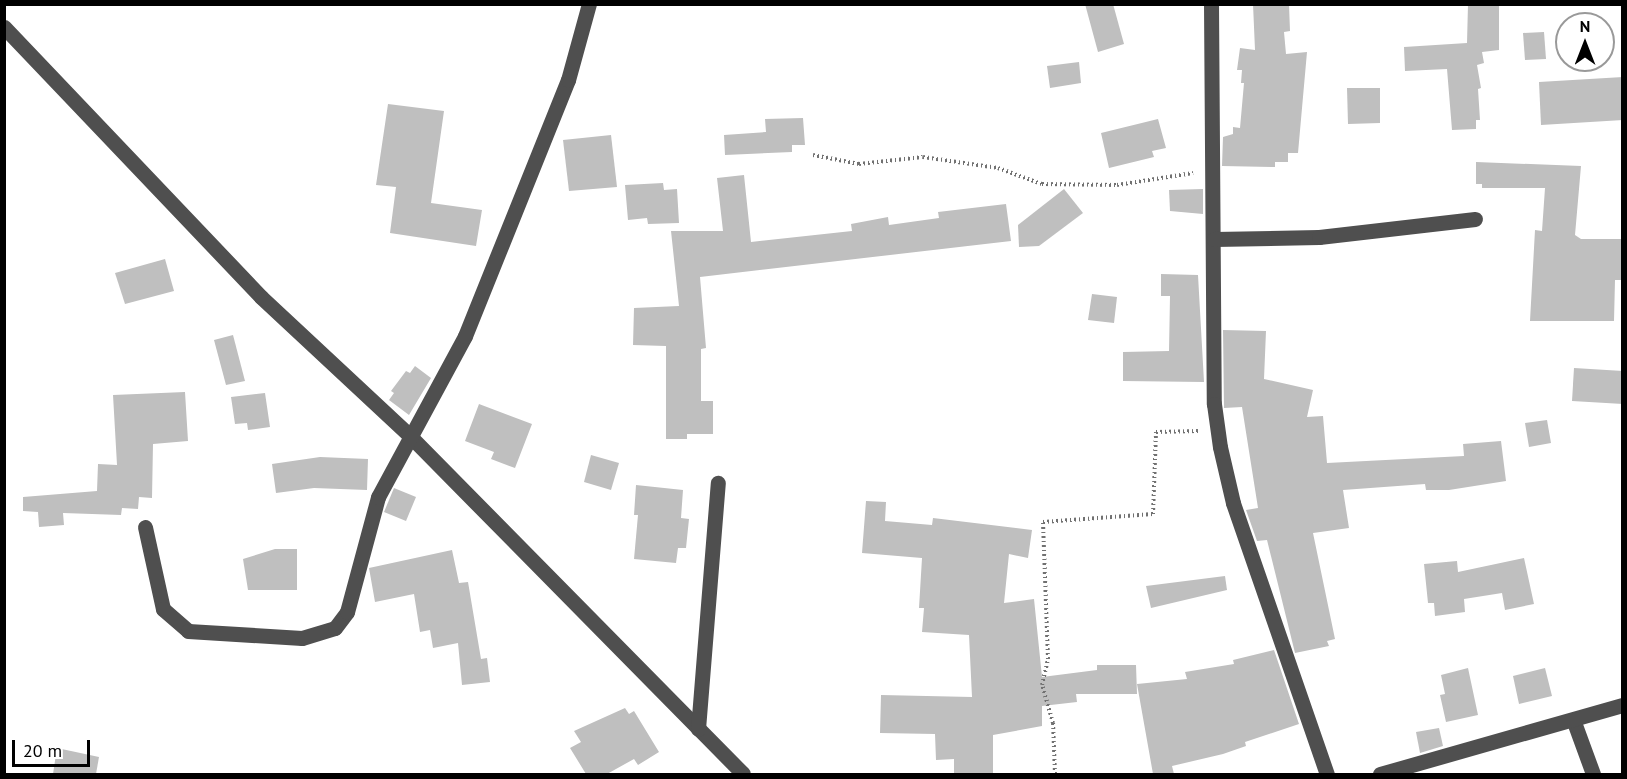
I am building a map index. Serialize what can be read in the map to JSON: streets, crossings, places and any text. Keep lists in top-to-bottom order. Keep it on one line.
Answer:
{"scale_bar":"20 m","north":"top"}
